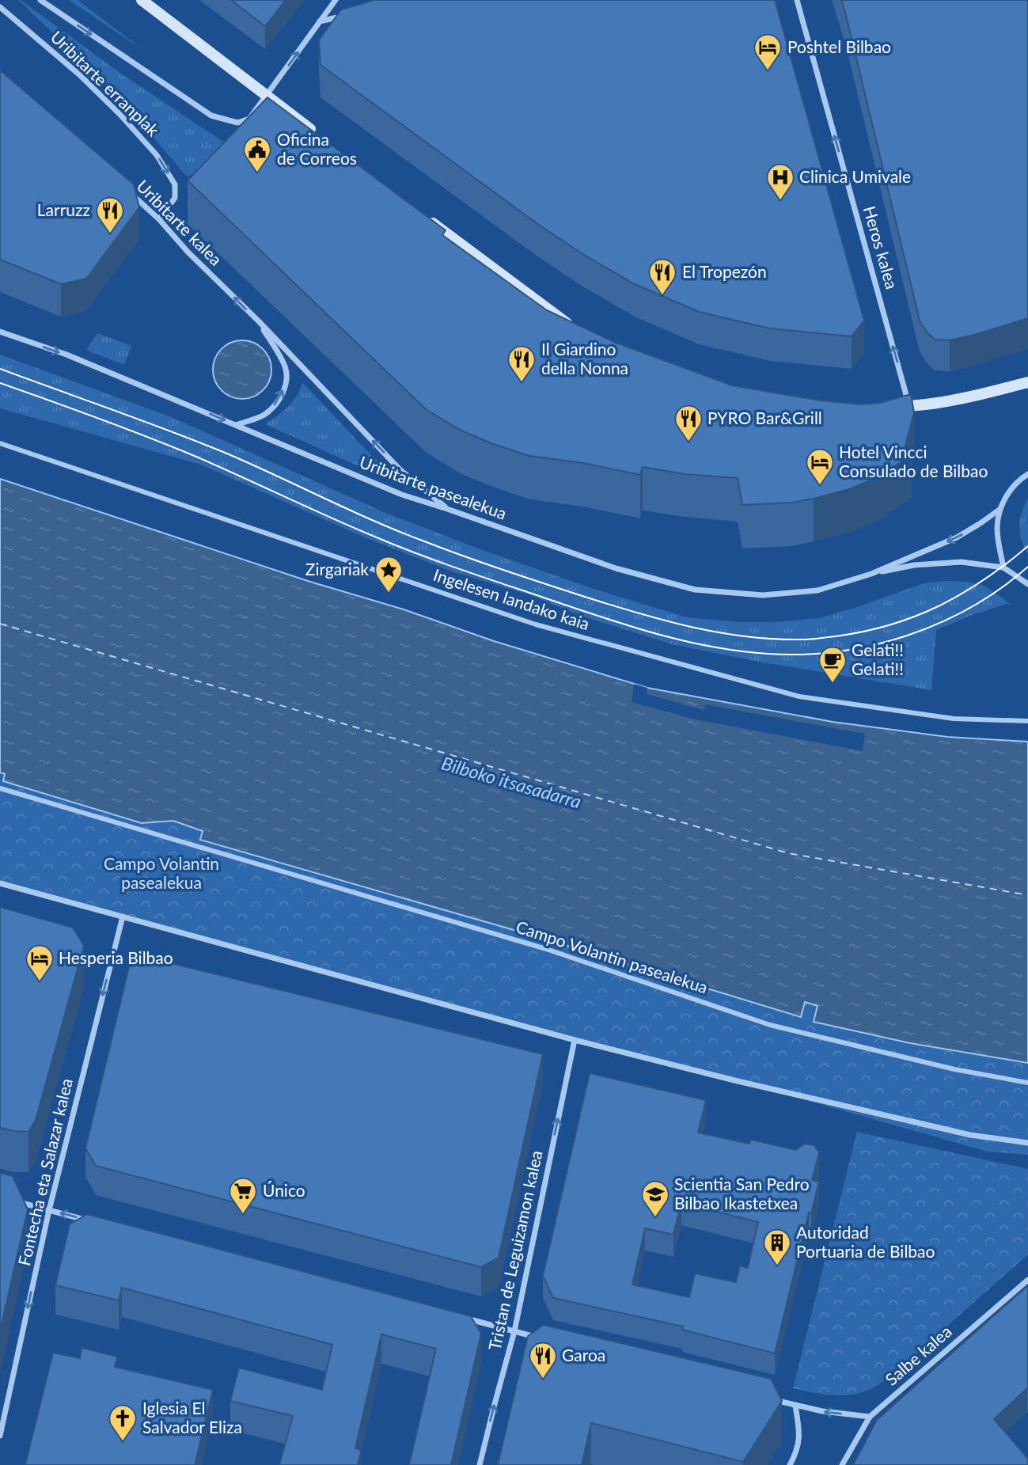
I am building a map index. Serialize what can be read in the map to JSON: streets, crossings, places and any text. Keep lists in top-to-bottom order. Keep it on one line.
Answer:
{"streets":{"street":["Uribitarte erranplak","Uribitarte kalea","Heros kalea","Uribitarte pasealekua","Ingelesen landako kaia","Campo Volantin pasealekua","Fontecha eta Salazar kalea","Tristan de Leguizamon kalea","Salbe kalea"]},"crossings":[["Uribitarte erranplak","Uribitarte kalea"],["Uribitarte kalea","Uribitarte pasealekua"]],"one_way":["Uribitarte kalea","Heros kalea","Fontecha eta Salazar kalea","Tristan de Leguizamon kalea"],"water":["Bilboko itsasadarra"],"parks":["Campo Volantin pasealekua"],"places":{"hotel":["Poshtel Bilbao","Hotel Vincci Consulado de Bilbao","Hesperia Bilbao"],"public building":["Oficina de Correos"],"hospital":["Clinica Umivale"],"restaurant":["Larruzz","El Tropezón","Il Giardino della Nonna","PYRO Bar&Grill","Garoa"],"place":["Zirgariak"],"cafe":["Gelati!! Gelati!!"],"supermarket":["Único"],"school or university":["Scientia San Pedro Bilbao Ikastetxea"],"building":["Autoridad Portuaria de Bilbao"],"church":["Iglesia El Salvador Eliza"]}}
